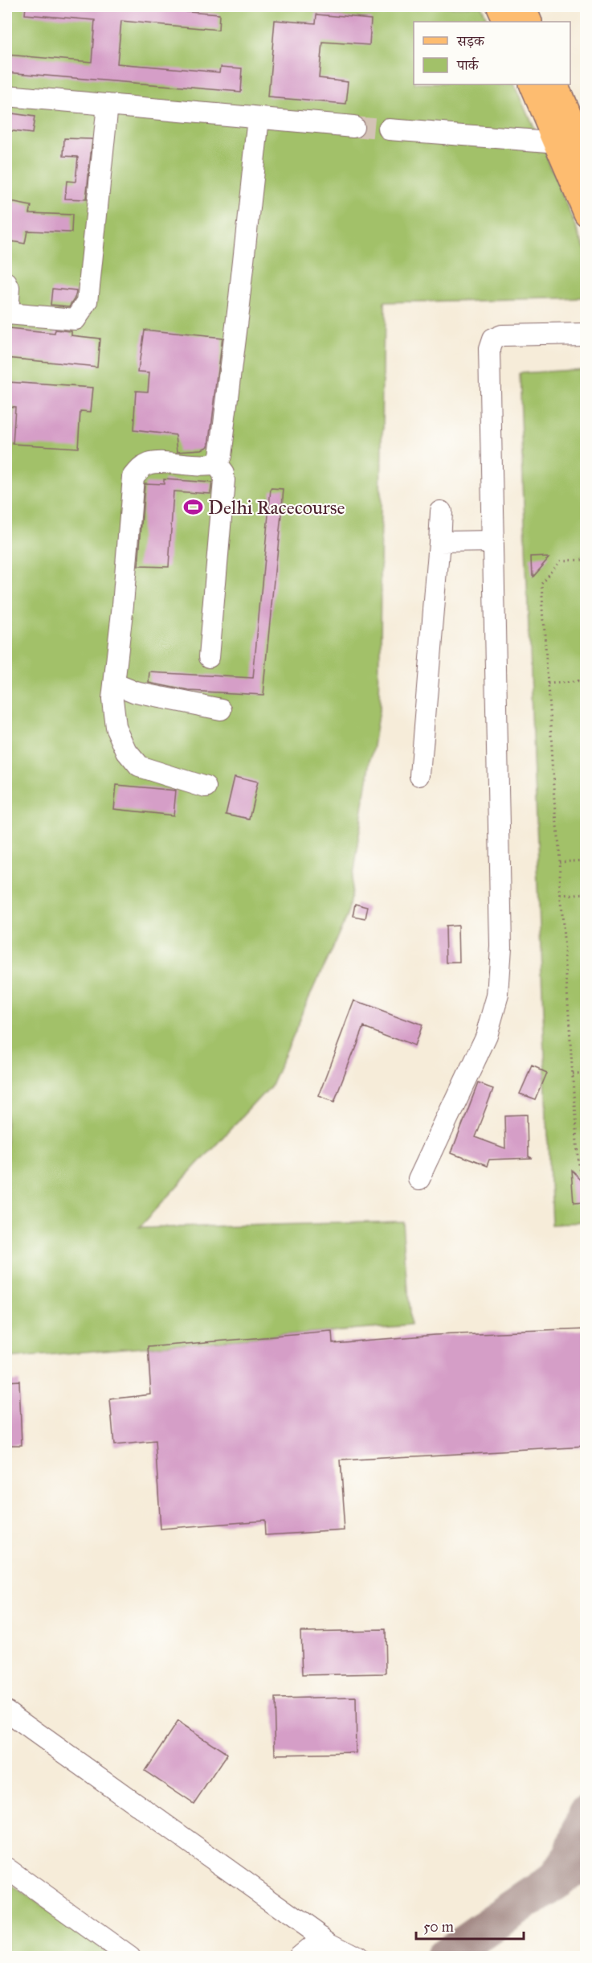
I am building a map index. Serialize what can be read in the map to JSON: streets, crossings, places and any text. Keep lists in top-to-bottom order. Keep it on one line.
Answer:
{"places":{"sports":["Delhi Racecourse"]},"legend":["सड़क","पार्क"],"scale_bar":"50 m"}
